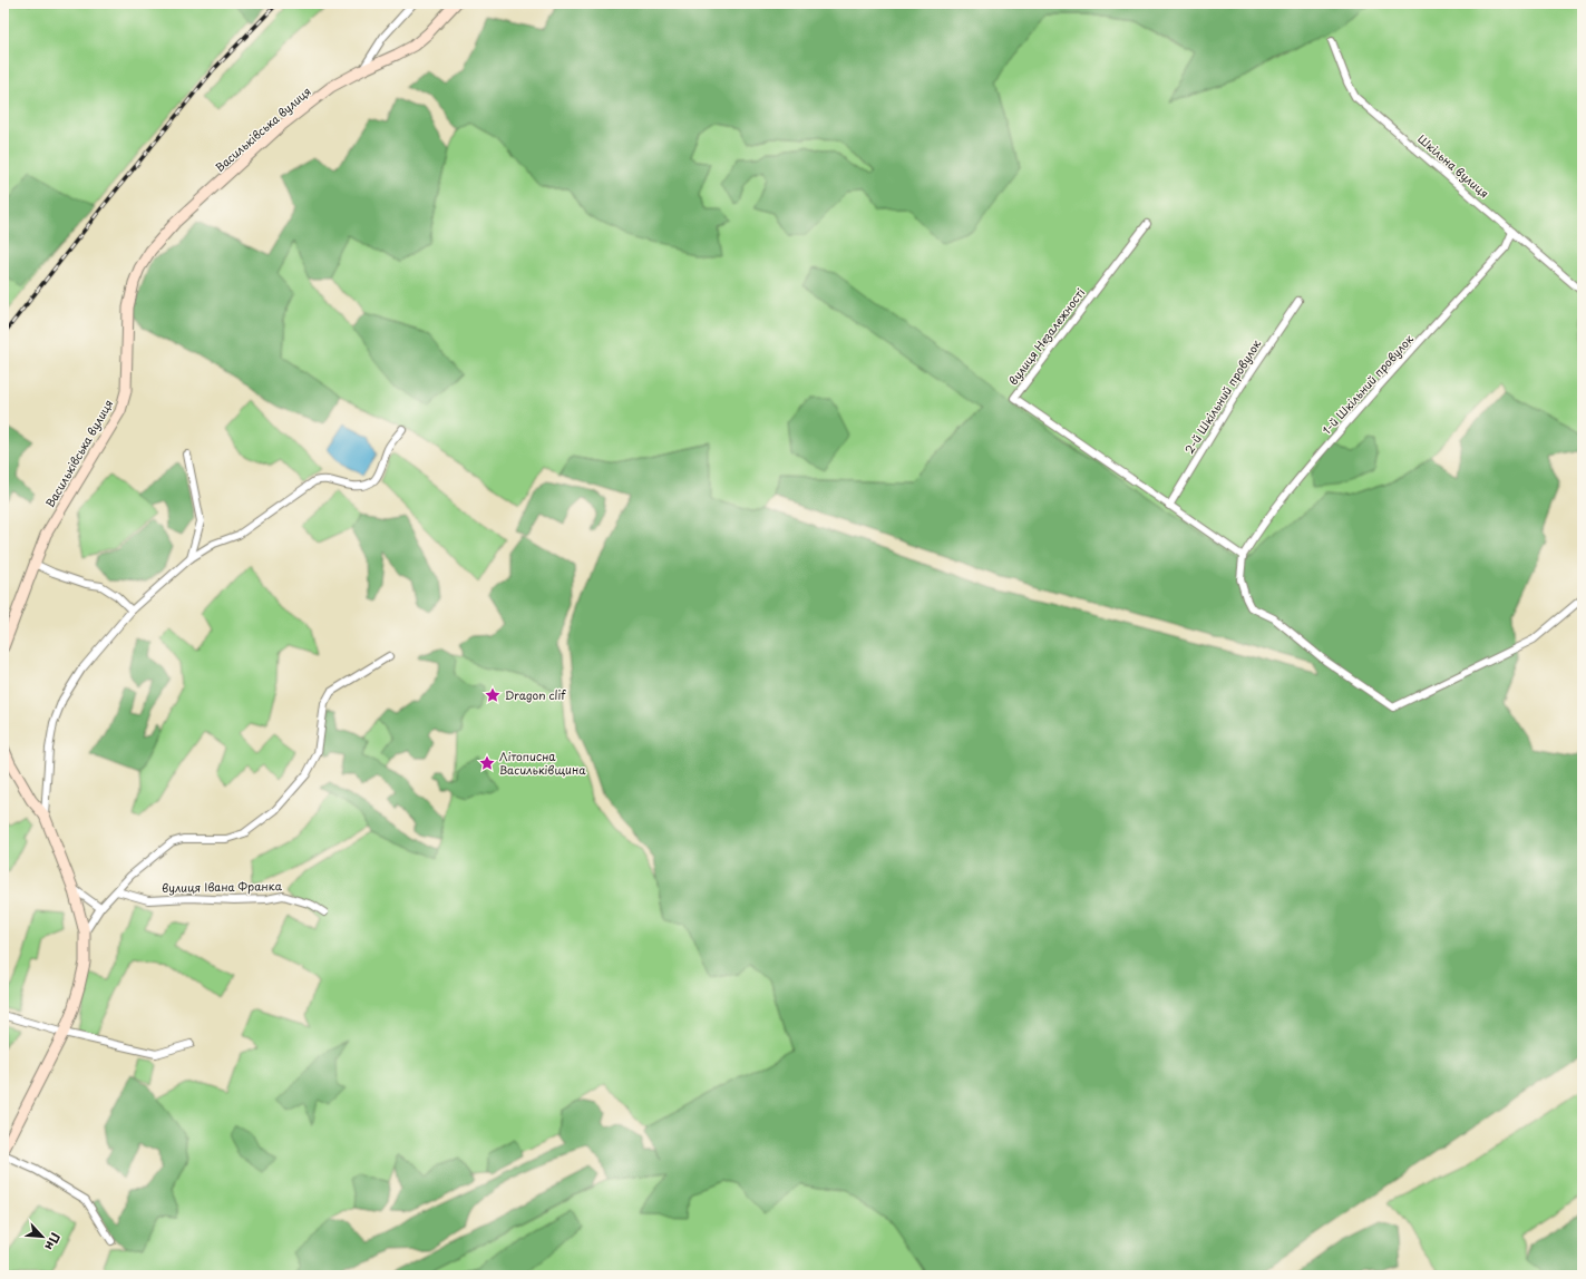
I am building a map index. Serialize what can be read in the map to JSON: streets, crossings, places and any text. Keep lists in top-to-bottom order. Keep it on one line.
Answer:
{"streets":{"street":["Васильківська вулиця","Шкільна вулиця","вулиця Незалежності","1-й Шкільний провулок","2-й Шкільний провулок","вулиця Івана Франка"]},"crossings":[["Шкільна вулиця","1-й Шкільний провулок"],["вулиця Незалежності","2-й Шкільний провулок"]],"places":{"place":["Dragon clif","Літописна Васильківщина"]},"north":"bottom right"}
